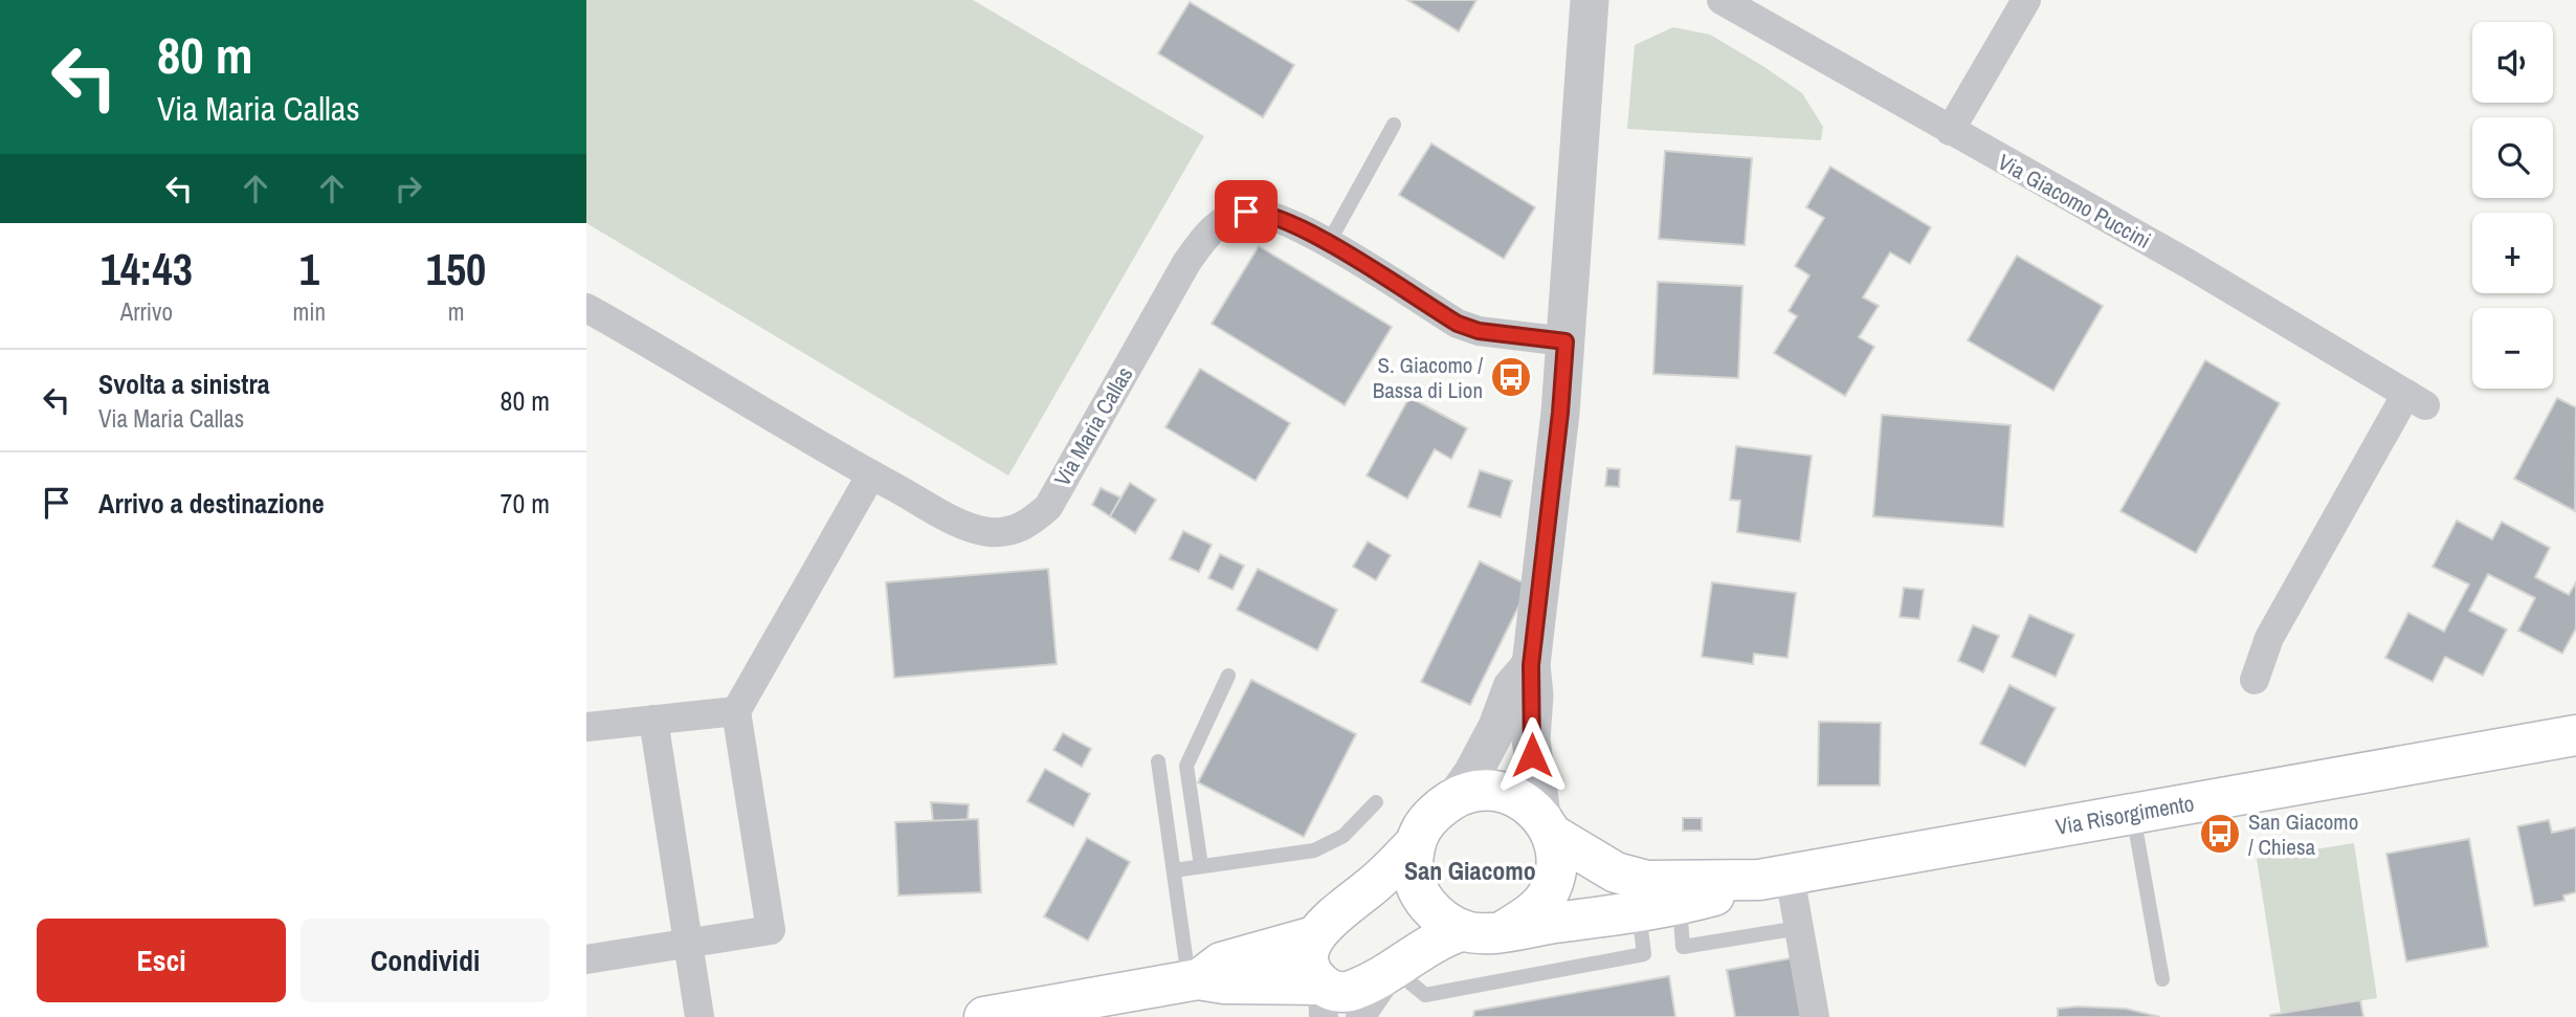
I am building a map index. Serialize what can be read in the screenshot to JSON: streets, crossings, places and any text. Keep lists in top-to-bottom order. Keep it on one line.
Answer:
{"streets":{"main road":["Via Risorgimento"],"street":["Via Giacomo Puccini","Via Maria Callas"]},"districts":["San Giacomo"],"places":{"bus stop":["S. Giacomo / Bassa di Lion","San Giacomo / Chiesa"]},"page":{"turn":["80 m","Via Maria Callas"],"map_buttons":["+","−"],"eta":["14:43","Arrivo","1","min","150","m"],"list":[{"name":"Svolta a sinistra","note":"Via Maria Callas","value":"80 m"},{"name":"Arrivo a destinazione","value":"70 m"}],"buttons":["Esci","Condividi"]}}
